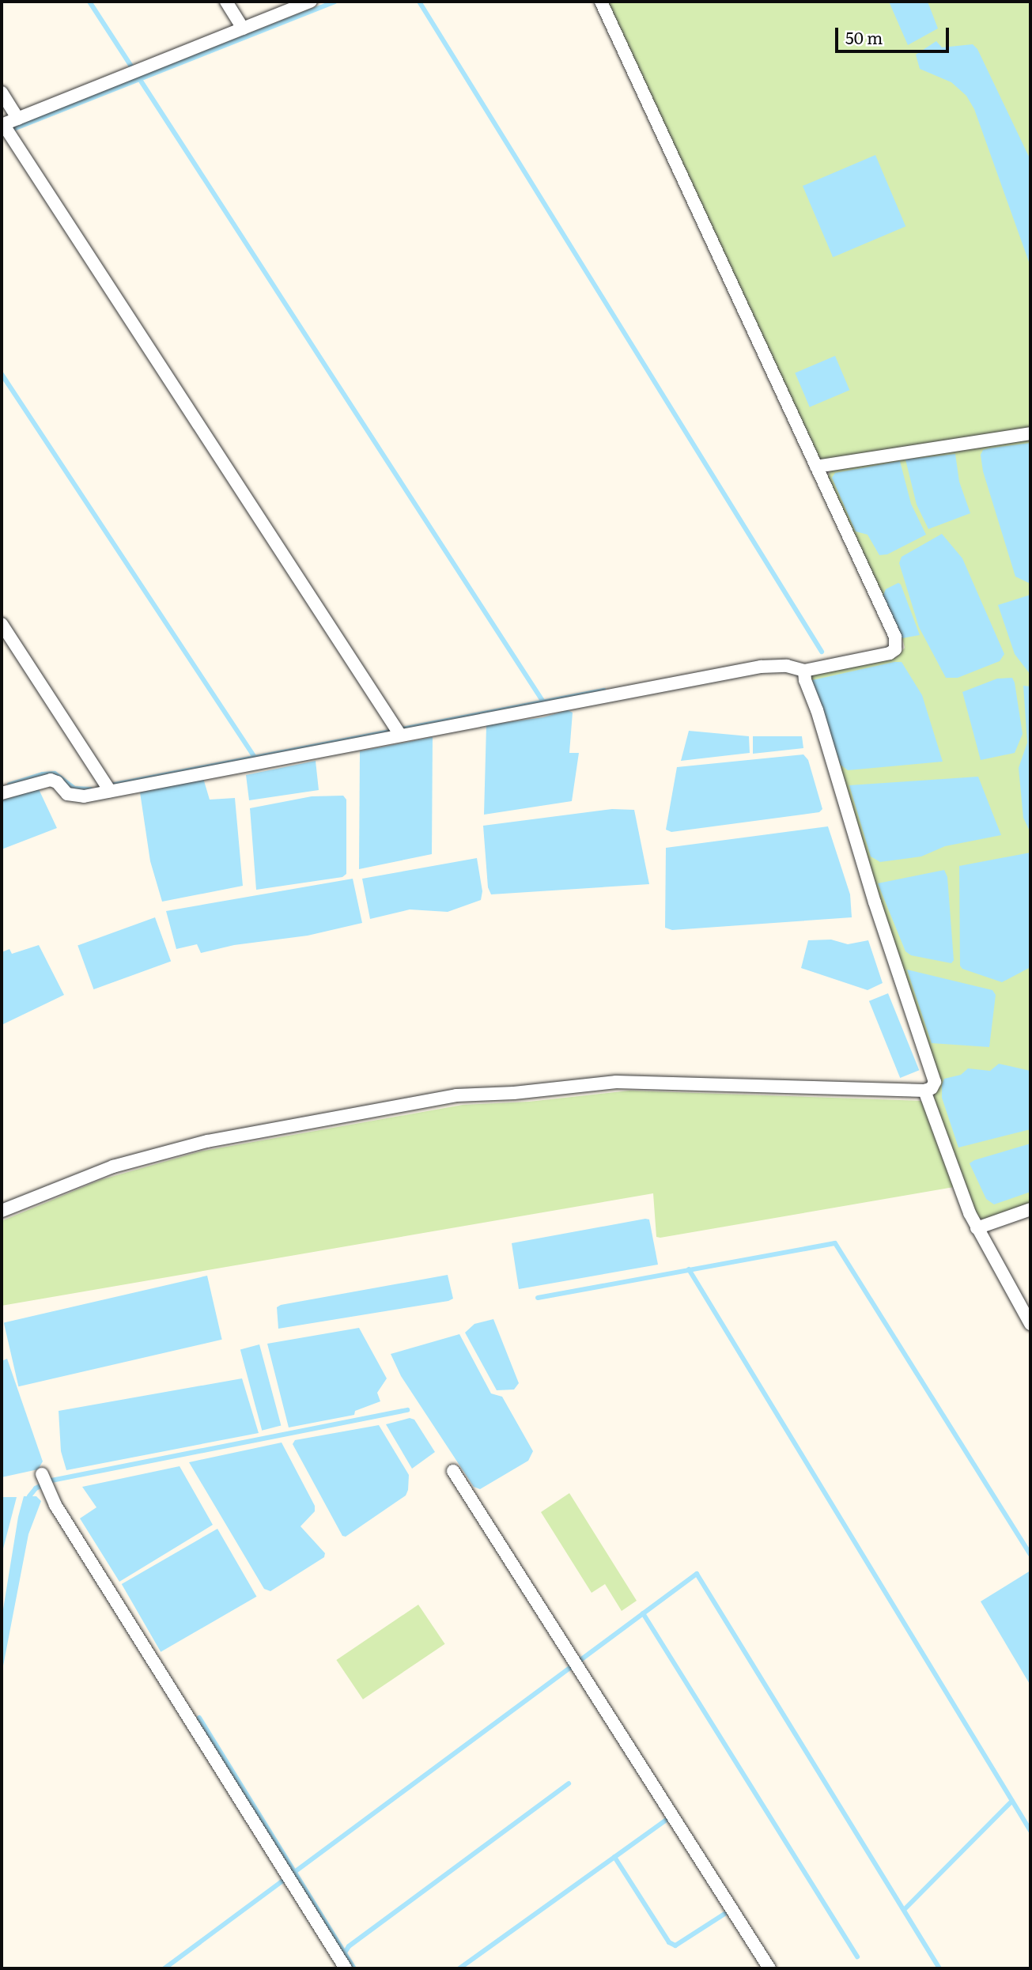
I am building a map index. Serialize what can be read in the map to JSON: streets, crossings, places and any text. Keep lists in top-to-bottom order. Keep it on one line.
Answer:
{"scale_bar":"50 m"}
